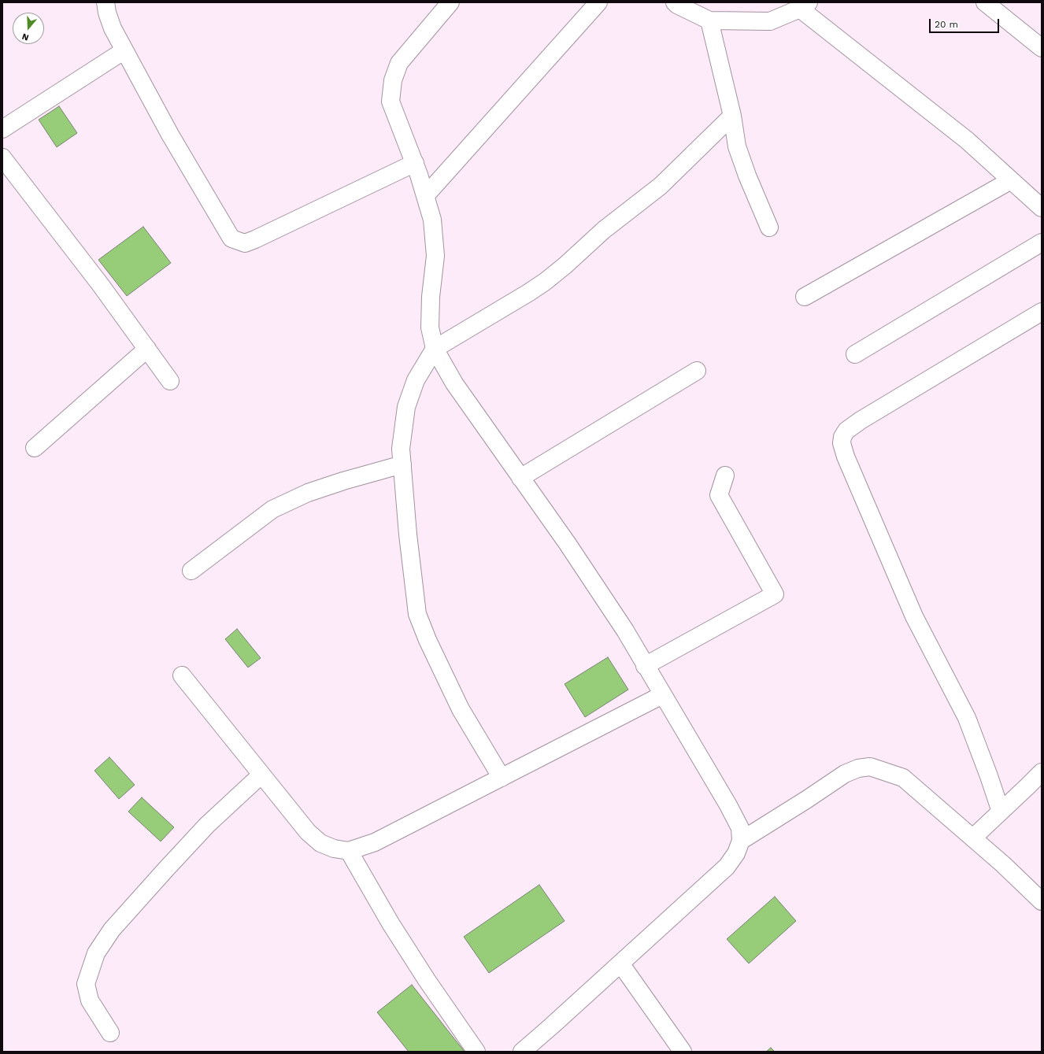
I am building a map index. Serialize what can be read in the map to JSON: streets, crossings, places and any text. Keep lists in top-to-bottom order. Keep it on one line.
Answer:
{"scale_bar":"20 m","north":"bottom"}
